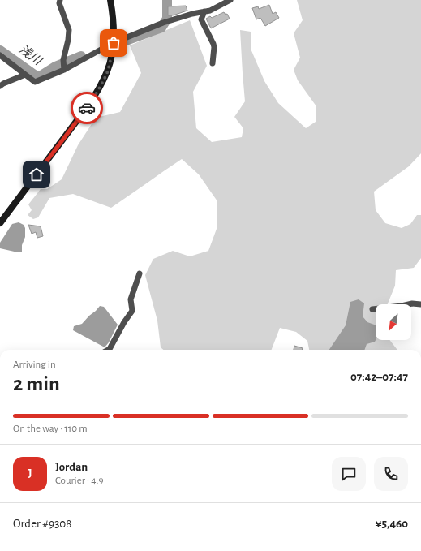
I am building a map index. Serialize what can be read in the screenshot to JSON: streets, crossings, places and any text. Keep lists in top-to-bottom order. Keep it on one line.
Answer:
{"water":["浅川"],"north":"bottom left","page":{"heading":["2 min","Arriving in","07:42–07:47"],"panel":["Jordan","Courier · 4.9","Order #9308","¥5,460"],"bar":"On the way · 110 m","round":"J"}}
